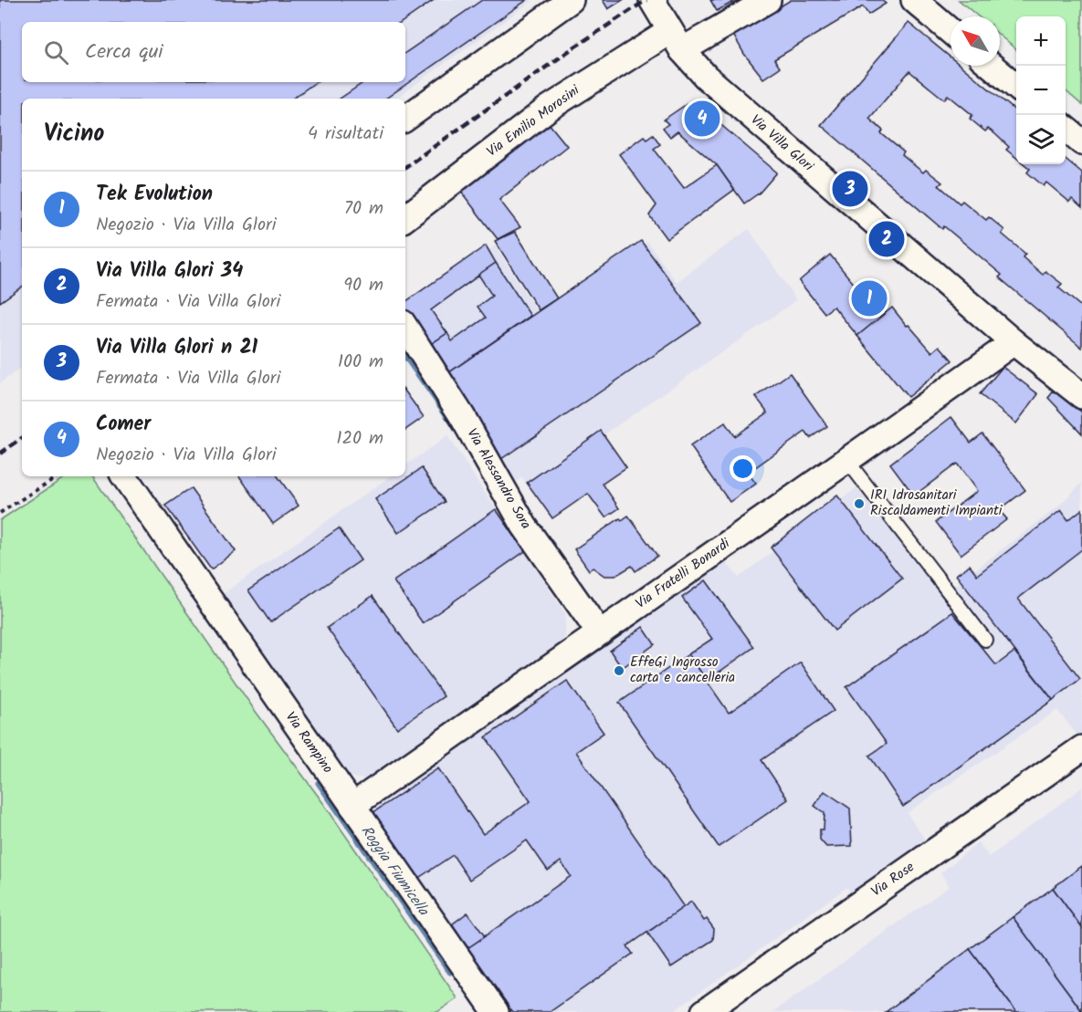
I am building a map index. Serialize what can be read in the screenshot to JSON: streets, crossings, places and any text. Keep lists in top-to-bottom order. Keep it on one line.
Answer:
{"streets":{"street":["Via Emilio Morosini","Via Villa Glori","Via Alessandro Sora","Via Fratelli Bonardi","Via Rampino","Via Rose"]},"crossings":[["Via Emilio Morosini","Via Villa Glori"],["Via Villa Glori","Via Fratelli Bonardi"],["Via Alessandro Sora","Via Fratelli Bonardi"],["Via Fratelli Bonardi","Via Rampino"]],"water":["Roggia Fiumicella"],"places":["IRI Idrosanitari Riscaldamenti Impianti","EffeGi Ingrosso carta e cancelleria"],"north":"top left","page":{"map_buttons":["+","−"],"search":"Cerca qui","pins":["4","3","2","1"],"heading":["Vicino","4 risultati"],"list":[{"mark":"1","name":"Tek Evolution","note":"Negozio · Via Villa Glori","value":"70 m"},{"mark":"2","name":"Via Villa Glori 34","note":"Fermata · Via Villa Glori","value":"90 m"},{"mark":"3","name":"Via Villa Glori n 21","note":"Fermata · Via Villa Glori","value":"100 m"},{"mark":"4","name":"Comer","note":"Negozio · Via Villa Glori","value":"120 m"}]}}
